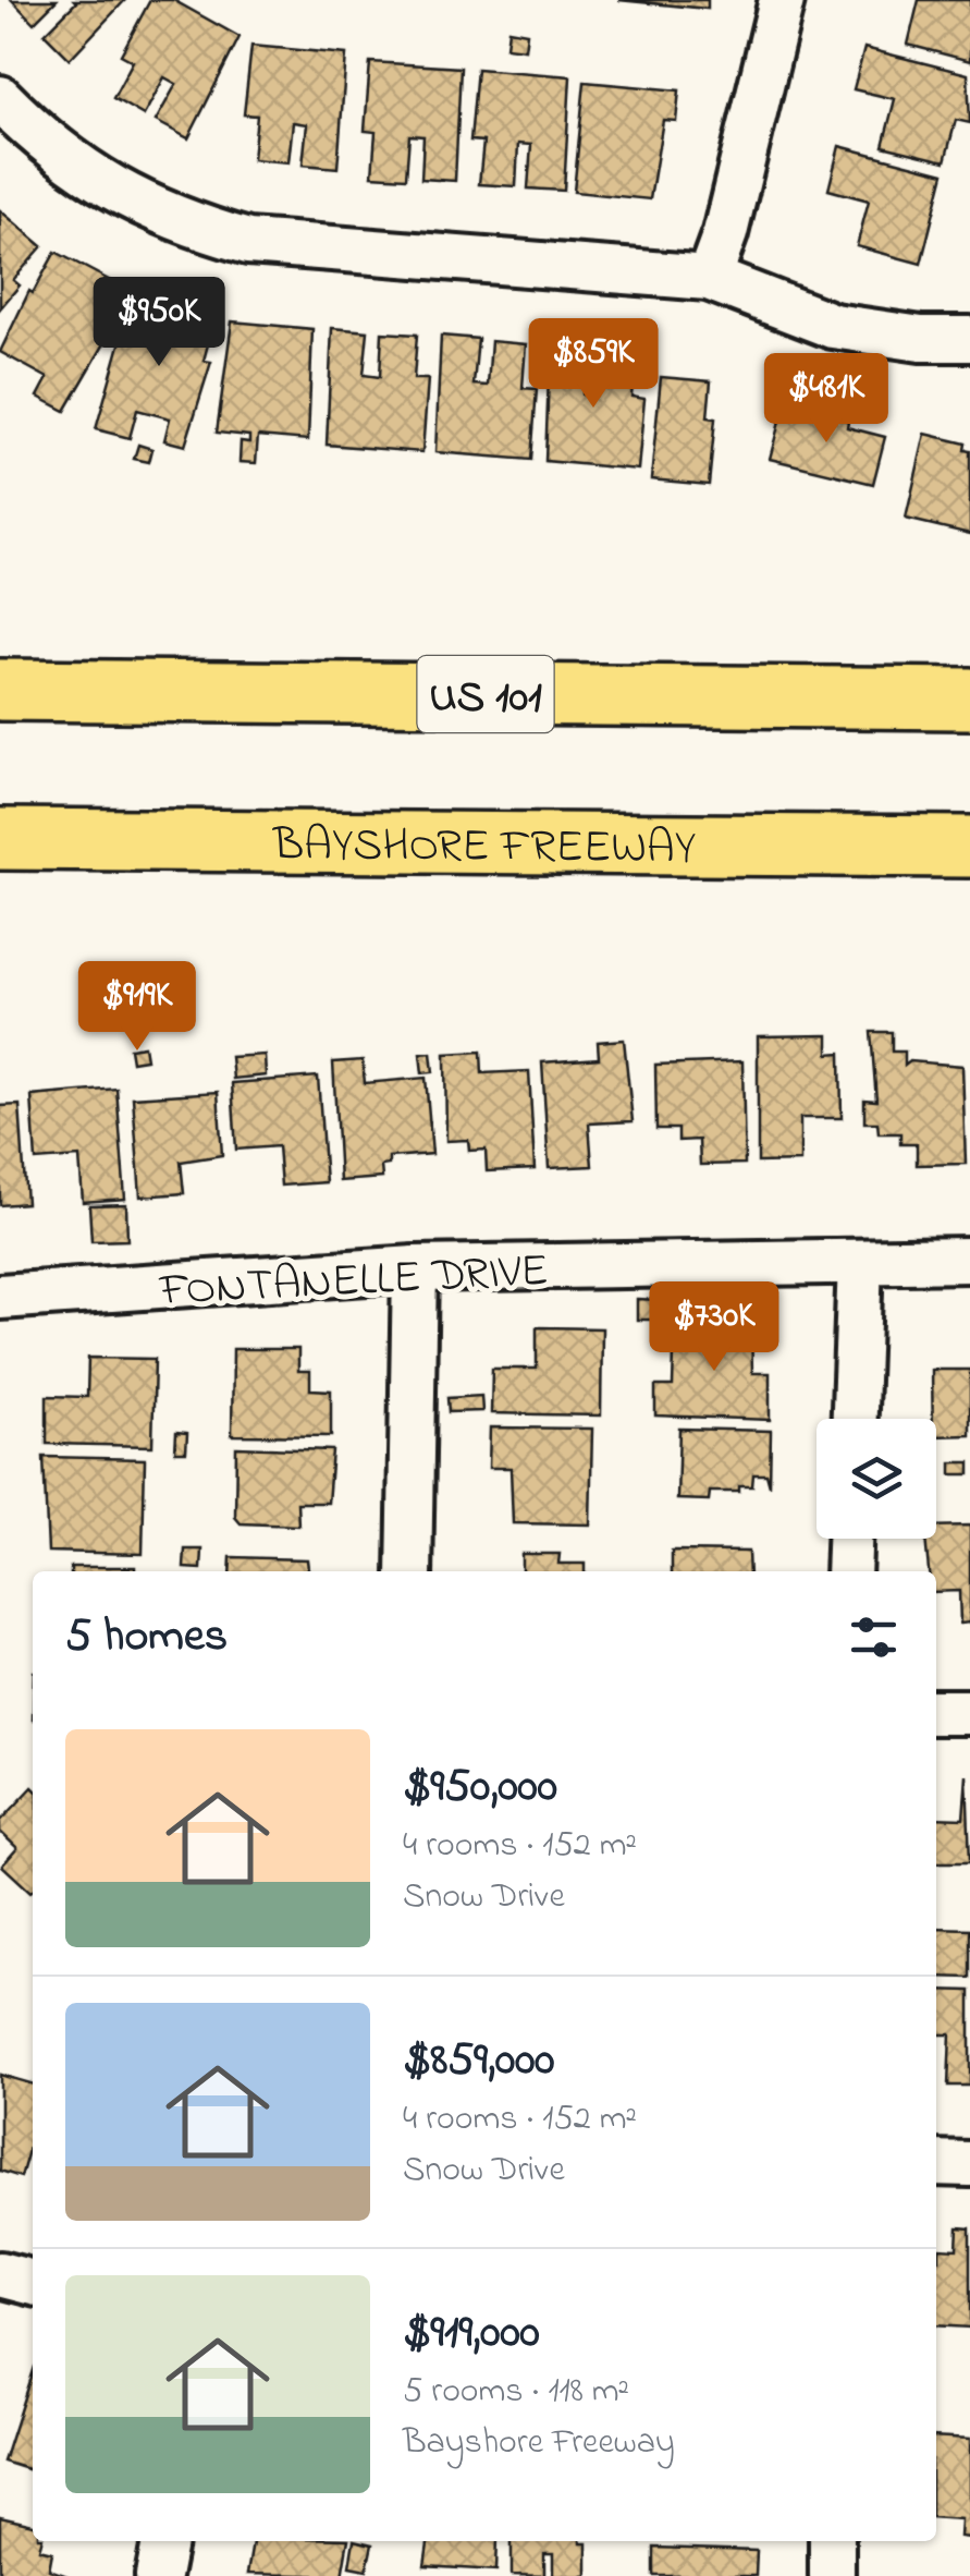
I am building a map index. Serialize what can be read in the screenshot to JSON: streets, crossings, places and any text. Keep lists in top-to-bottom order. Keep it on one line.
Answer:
{"streets":{"highway":["US 101","BAYSHORE FREEWAY"],"street":["FONTANELLE DRIVE"]},"page":{"price":["$950K","$859K","$481K","$919K","$730K"],"heading":"5 homes","list":[{"name":"$950,000","note":"4 rooms · 152 m² · Snow Drive"},{"name":"$859,000","note":"4 rooms · 152 m² · Snow Drive"},{"name":"$919,000","note":"5 rooms · 118 m² · Bayshore Freeway"}]}}
